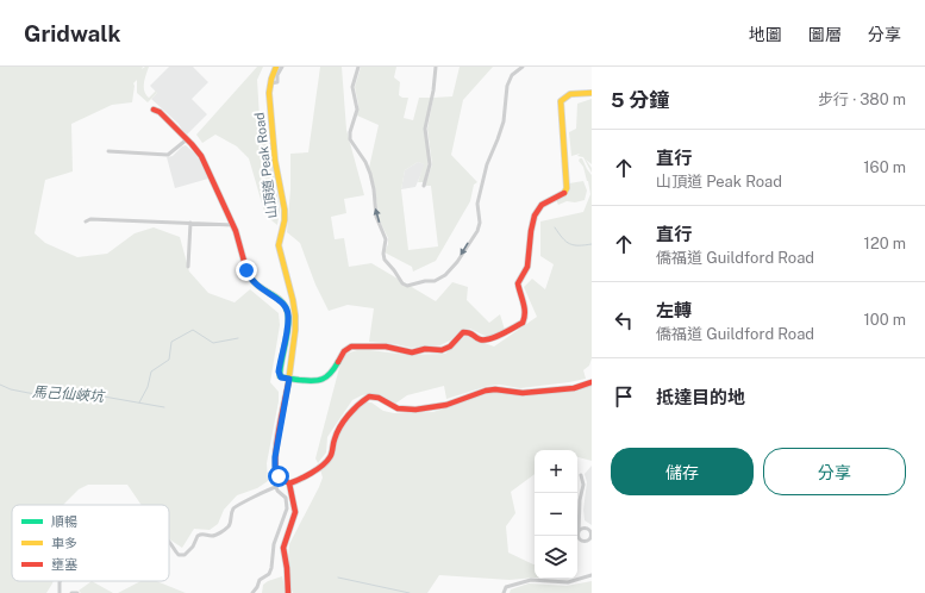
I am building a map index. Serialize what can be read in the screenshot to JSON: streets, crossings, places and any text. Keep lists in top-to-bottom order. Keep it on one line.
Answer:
{"streets":{"main road":["山頂道 Peak Road"]},"water":["馬己仙峽坑"],"legend":["順暢","車多","壅塞"],"page":{"header":"Gridwalk","nav":["地圖","圖層","分享"],"heading":["5 分鐘","步行 · 380 m"],"list":[["直行","山頂道 Peak Road","160 m"],["直行","僑福道 Guildford Road","120 m"],["左轉","僑福道 Guildford Road","100 m"],"抵達目的地"],"buttons":["儲存","分享"],"map_buttons":["+","−"]}}
